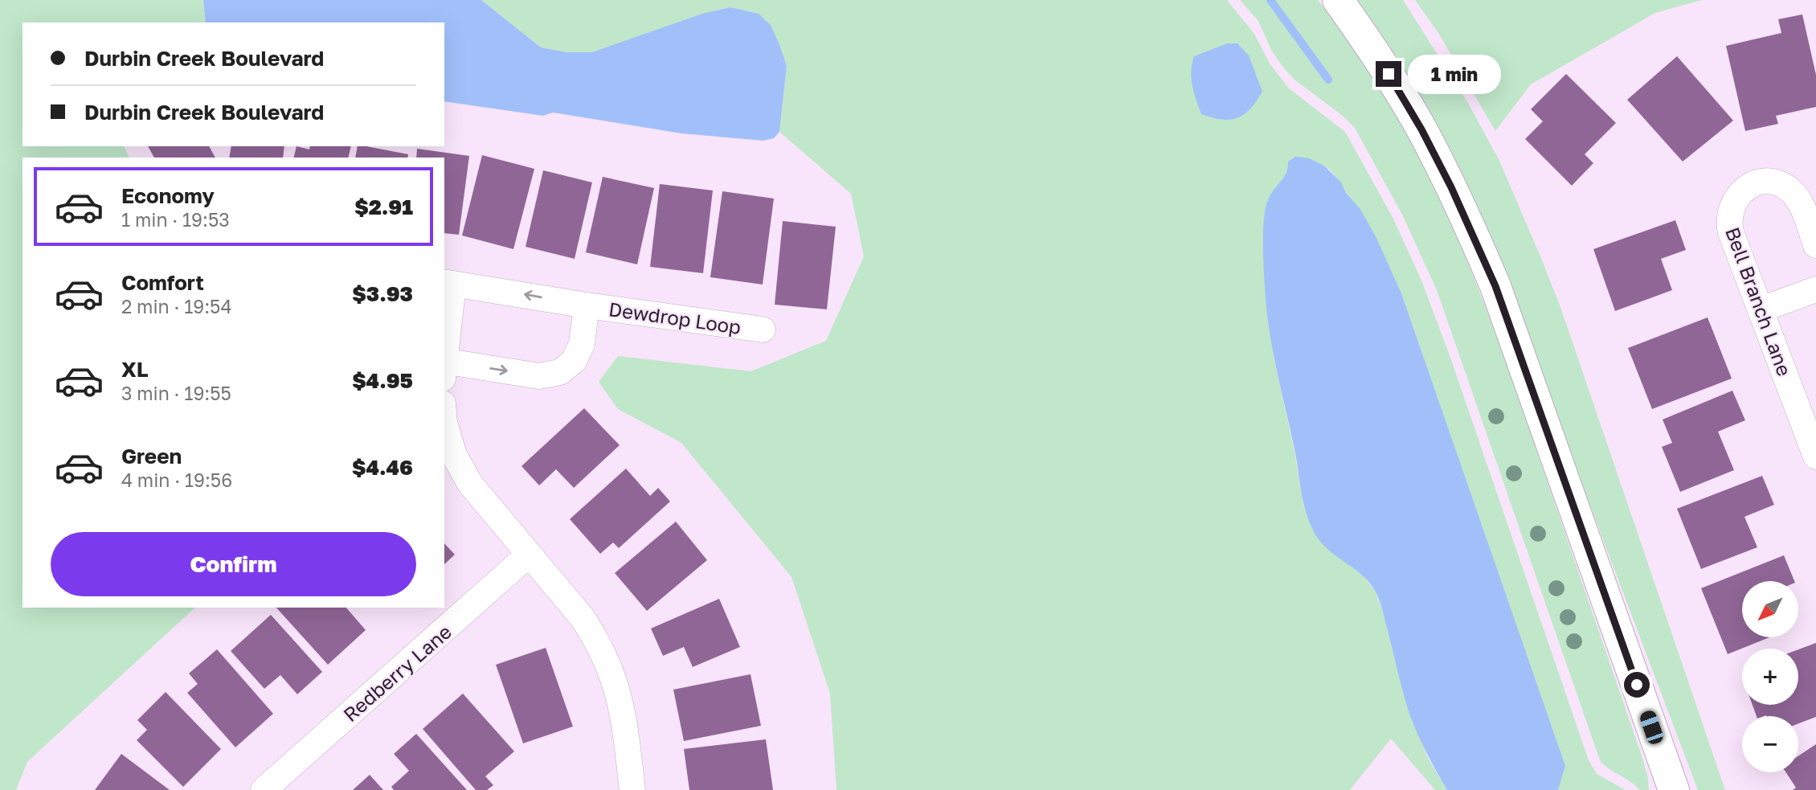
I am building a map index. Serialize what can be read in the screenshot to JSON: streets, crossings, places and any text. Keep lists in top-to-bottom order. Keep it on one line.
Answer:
{"streets":{"street":["Bell Branch Lane","Dewdrop Loop","Redberry Lane"]},"north":"bottom left","page":{"banner":["Durbin Creek Boulevard","Durbin Creek Boulevard"],"bubble":"1 min","list":[{"name":"Economy","note":"1 min · 19:53","value":"$2.91"},{"name":"Comfort","note":"2 min · 19:54","value":"$3.93"},{"name":"XL","note":"3 min · 19:55","value":"$4.95"},{"name":"Green","note":"4 min · 19:56","value":"$4.46"}],"buttons":"Confirm","map_buttons":["+","−"]}}
